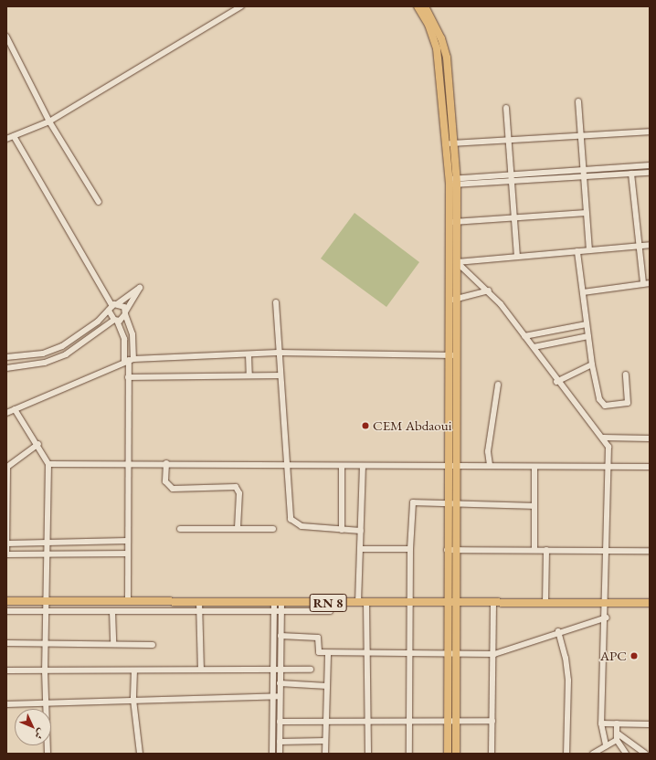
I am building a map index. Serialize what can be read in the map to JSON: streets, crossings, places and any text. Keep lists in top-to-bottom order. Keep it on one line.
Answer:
{"streets":{"main road":["RN 8"]},"places":["CEM Abdaoui","APC"],"north":"bottom right"}
